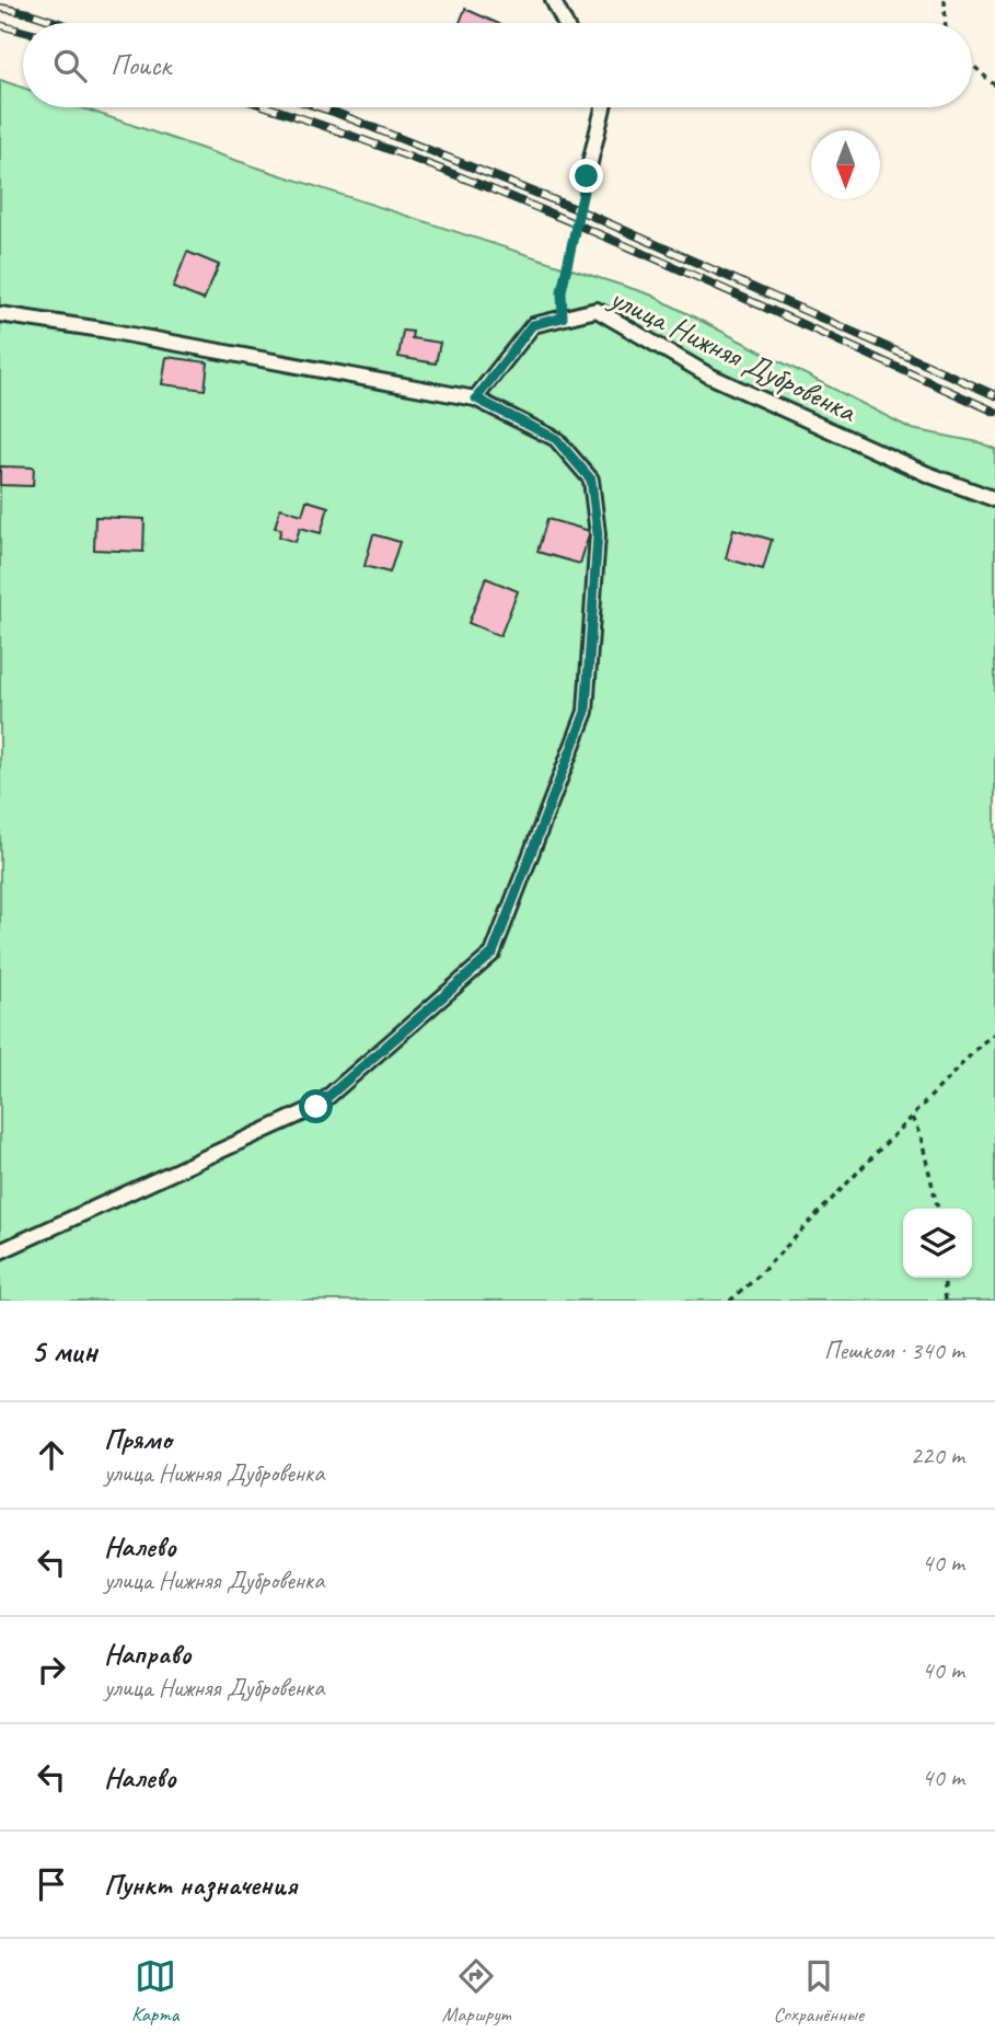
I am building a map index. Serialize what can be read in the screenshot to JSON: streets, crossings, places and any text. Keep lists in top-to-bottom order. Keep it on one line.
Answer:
{"streets":{"lane":["улица Нижняя Дубровенка"]},"north":"bottom","page":{"search":"Поиск","heading":["5 мин","Пешком · 340 m"],"list":[["Прямо","улица Нижняя Дубровенка","220 m"],["Налево","улица Нижняя Дубровенка","40 m"],["Направо","улица Нижняя Дубровенка","40 m"],["Налево","40 m"],"Пункт назначения"],"nav":["Карта","Маршрут","Сохранённые"]}}
